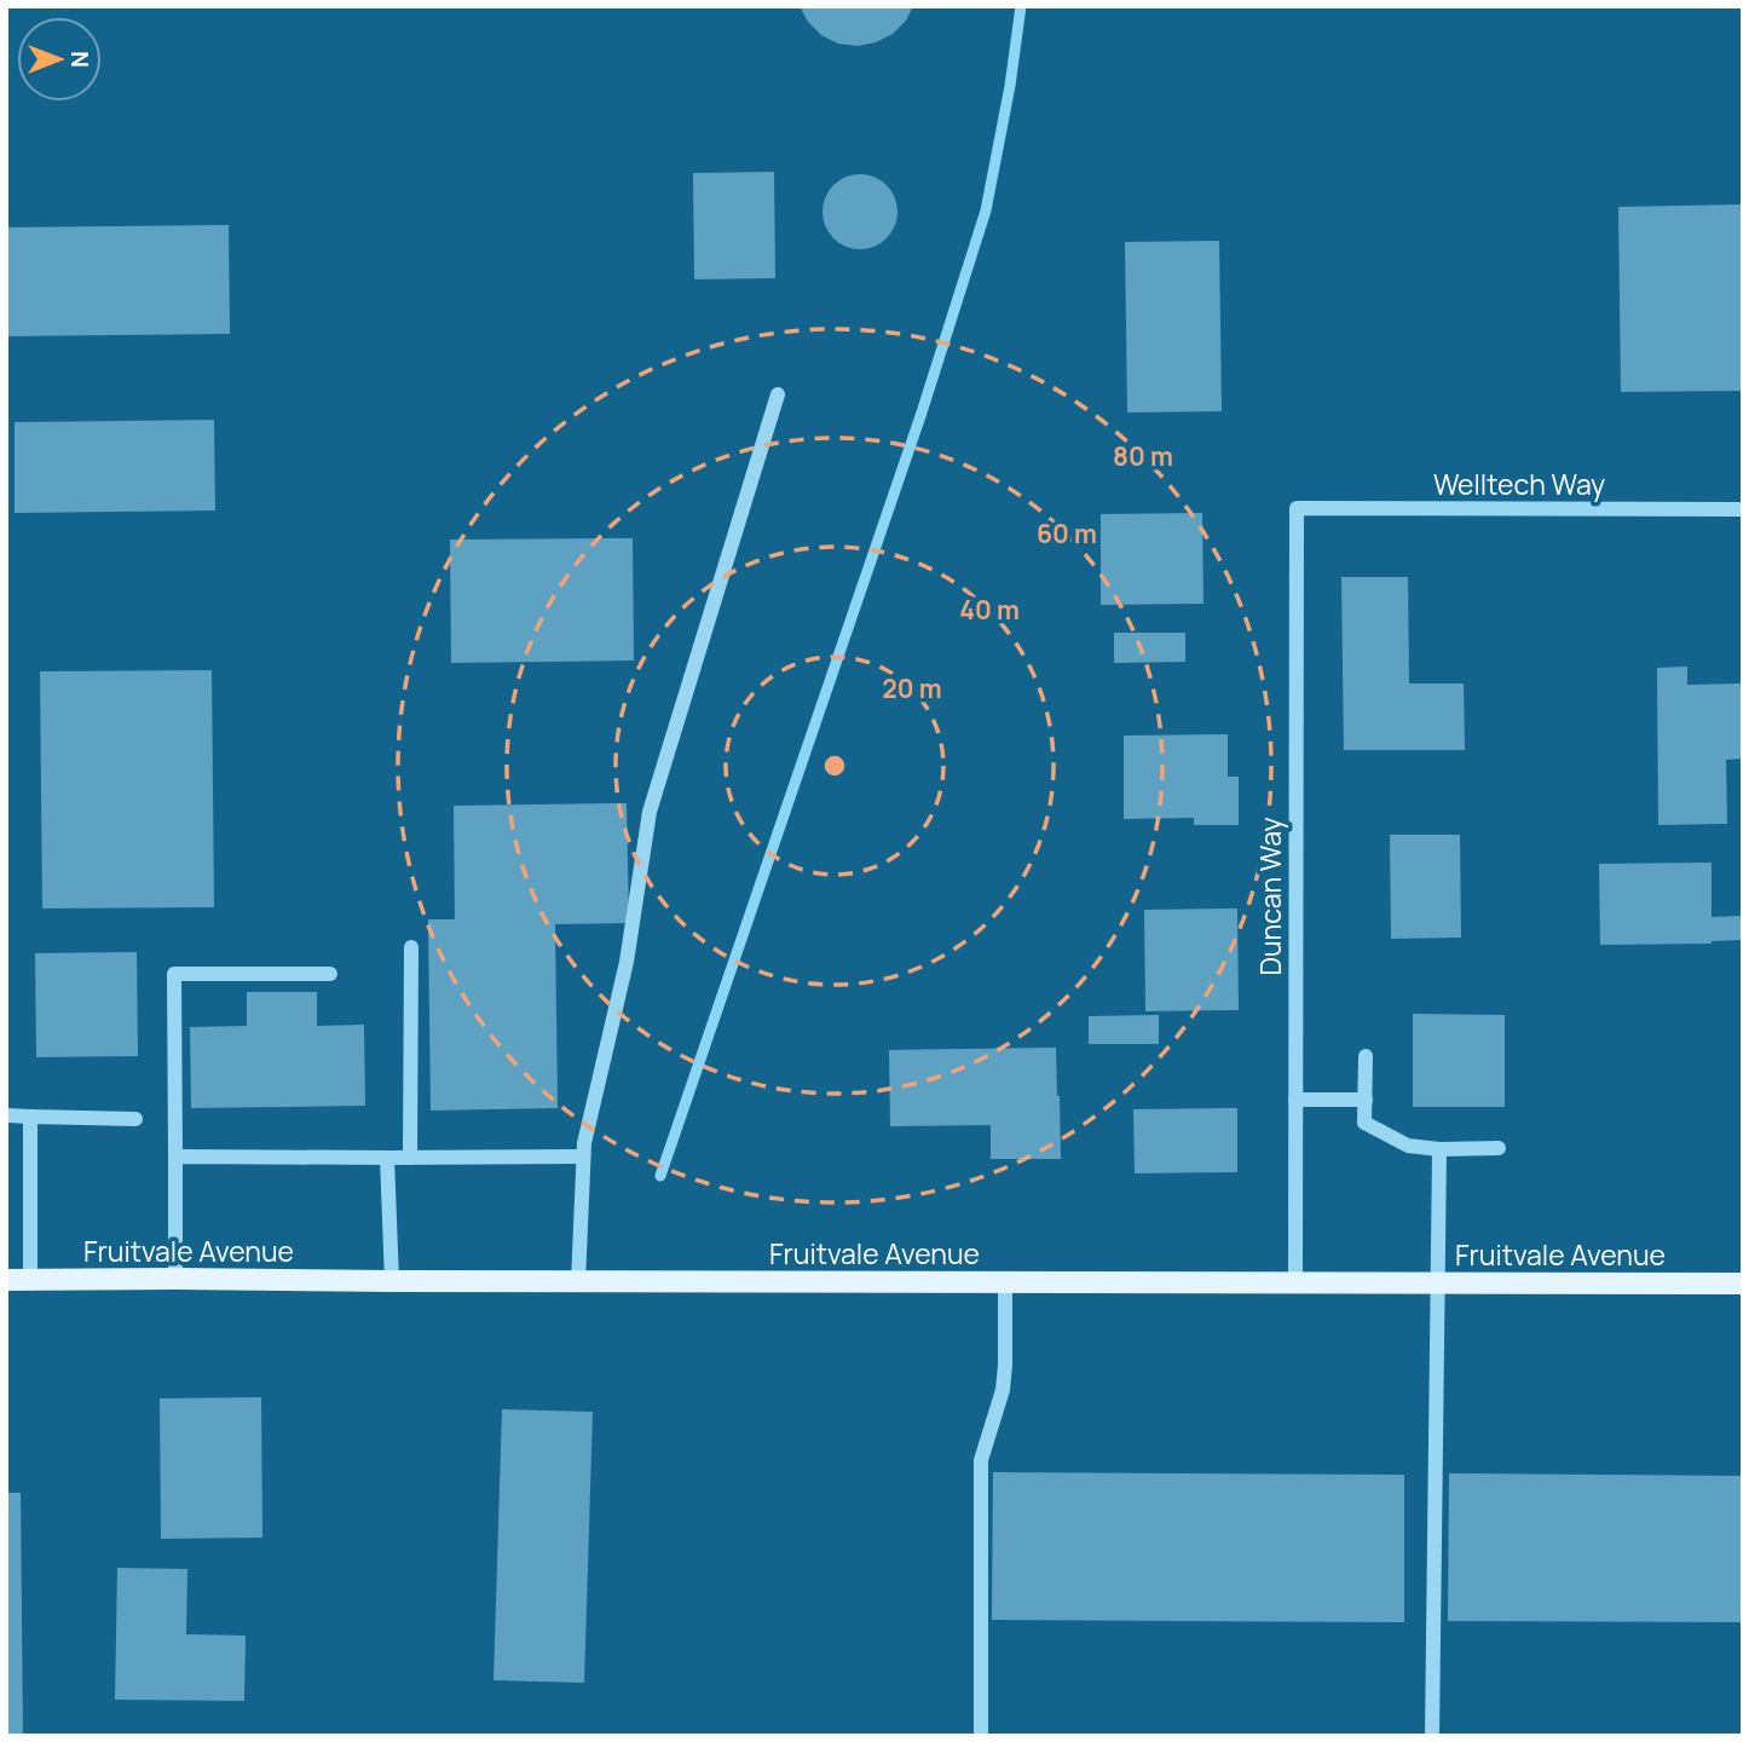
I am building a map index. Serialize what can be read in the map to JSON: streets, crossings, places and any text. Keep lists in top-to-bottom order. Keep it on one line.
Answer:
{"streets":{"main road":["Fruitvale Avenue"],"street":["Welltech Way","Duncan Way"]},"crossings":[["Welltech Way","Duncan Way"],["Duncan Way","Fruitvale Avenue"]],"north":"right","rings":["80 m","60 m","40 m","20 m"]}
